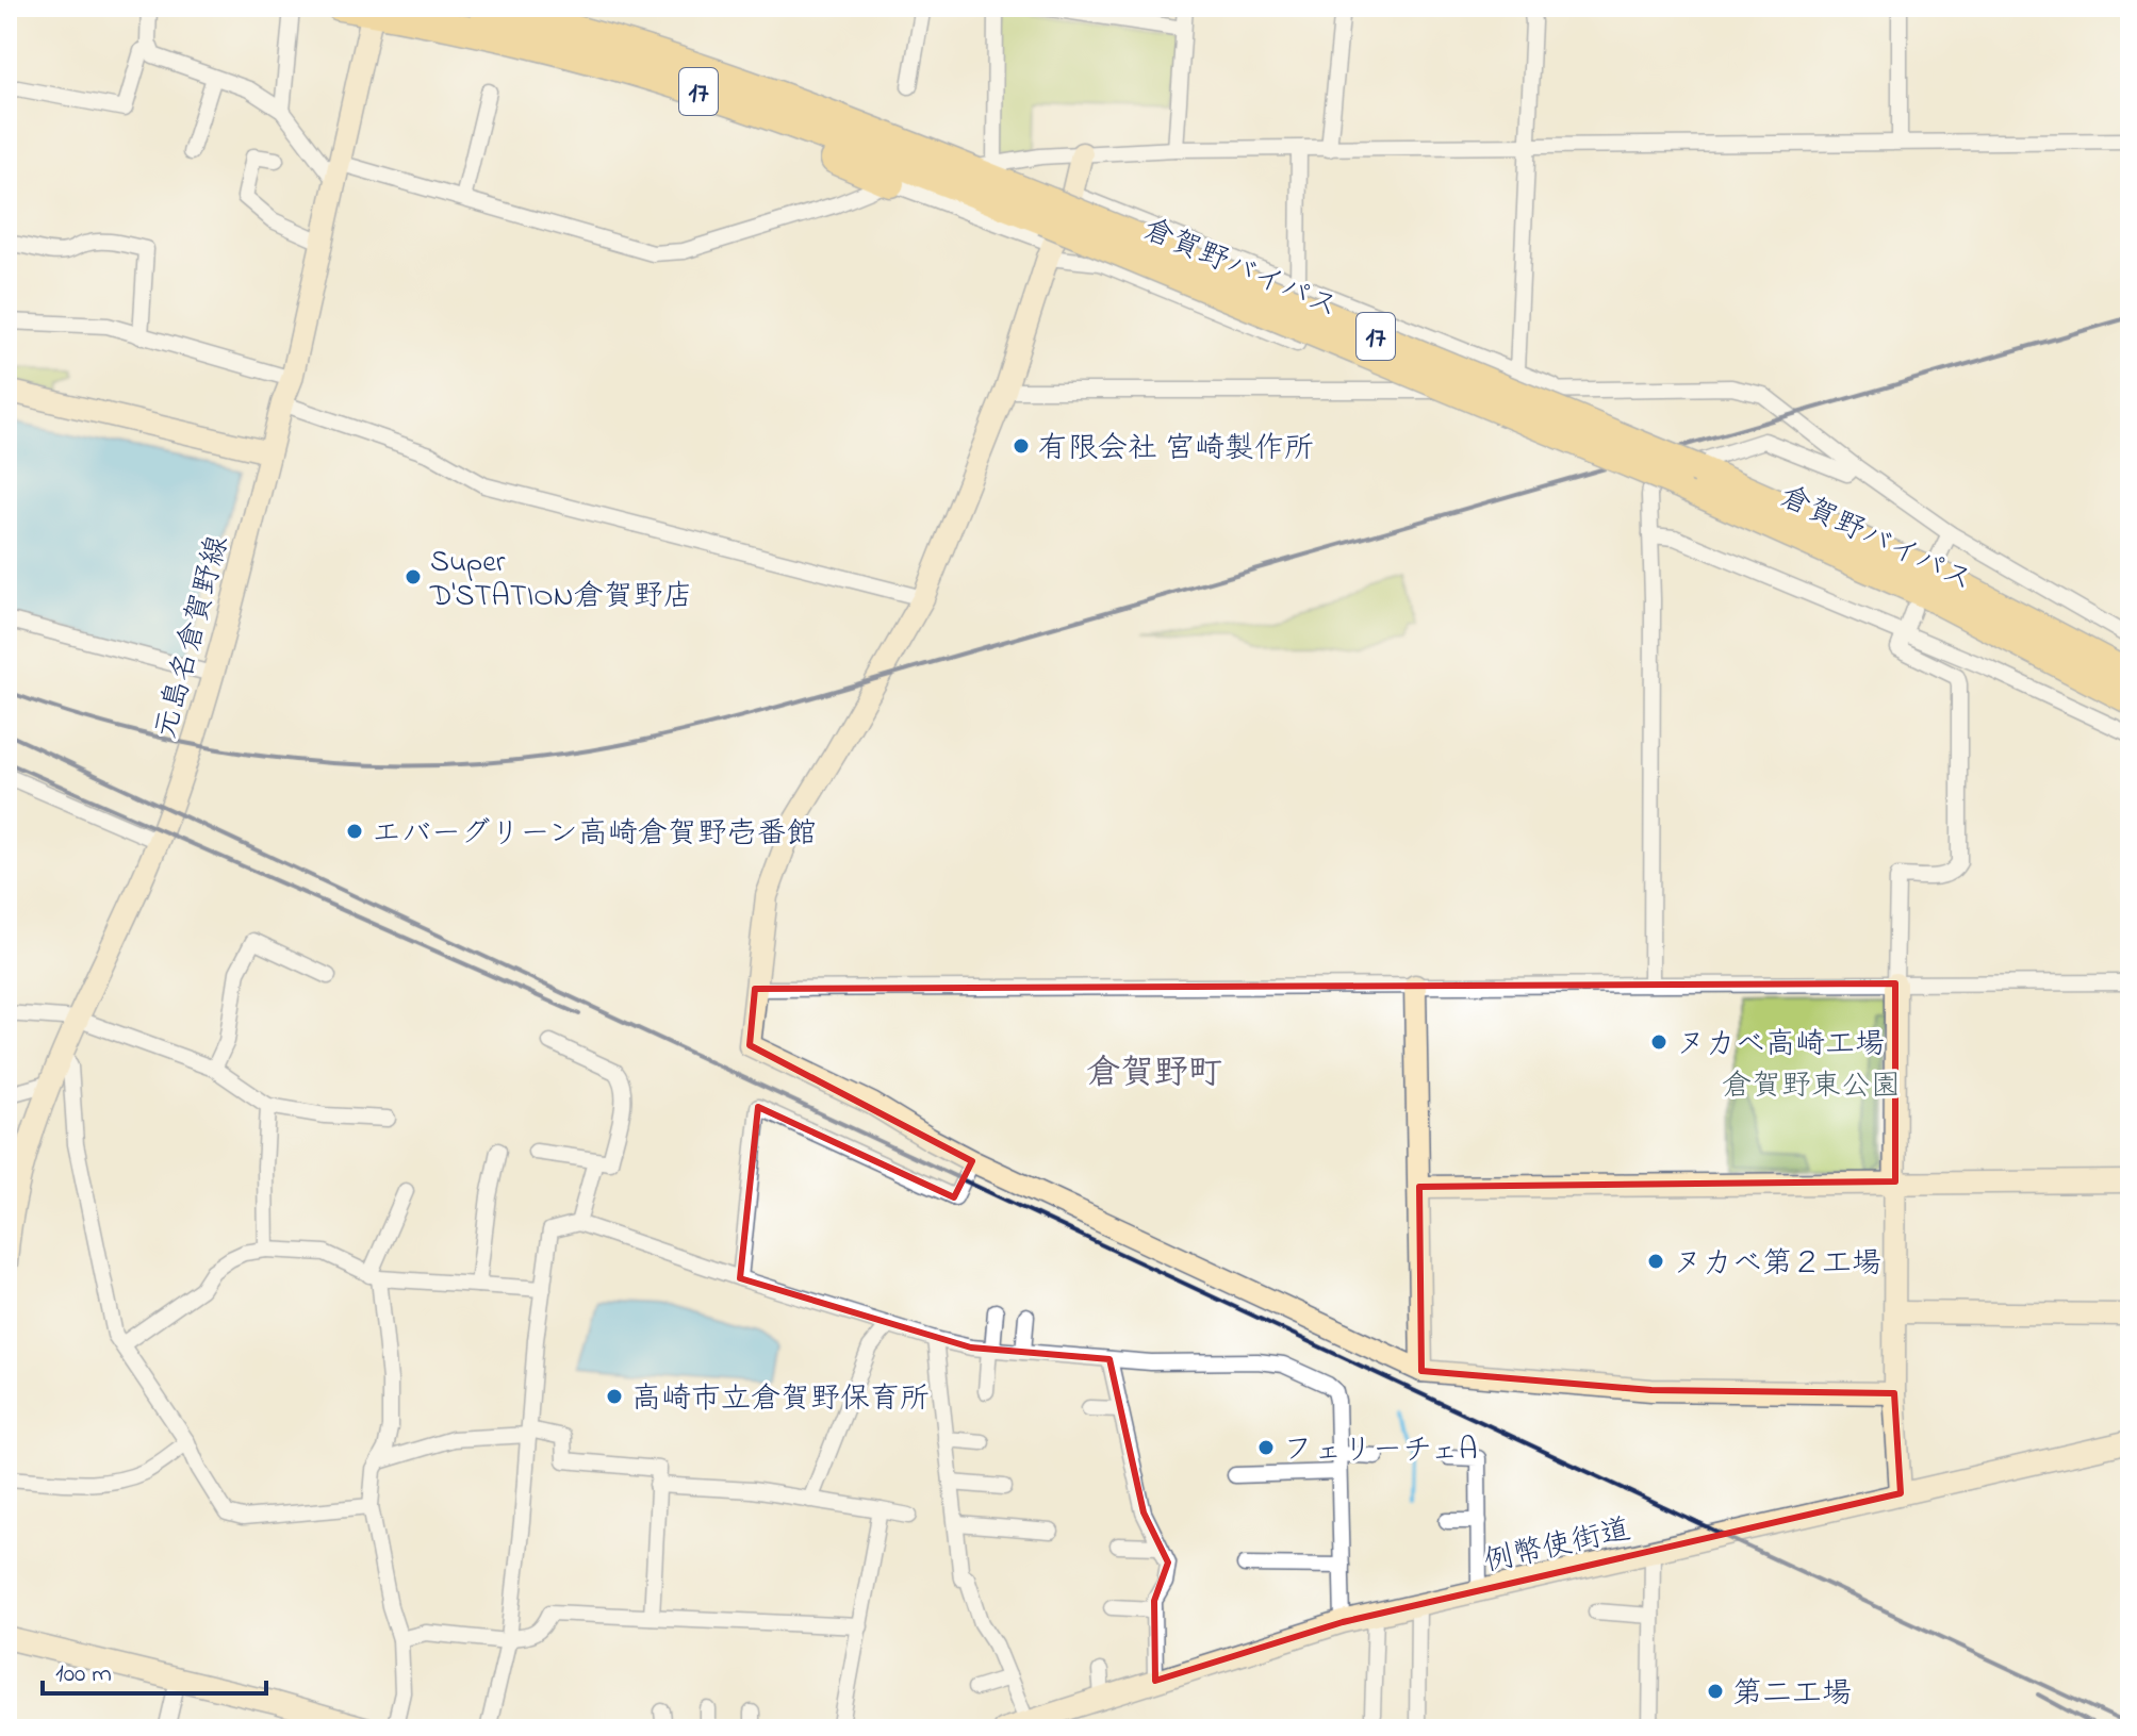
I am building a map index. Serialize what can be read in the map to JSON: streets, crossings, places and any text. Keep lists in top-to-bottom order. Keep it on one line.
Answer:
{"streets":{"highway":["17","倉賀野バイパス"],"street":["元島名倉賀野線","例幣使街道"]},"crossings":[["倉賀野バイパス","元島名倉賀野線"]],"districts":["倉賀野町"],"parks":["倉賀野東公園"],"places":["有限会社 宮崎製作所","Super D'STATION倉賀野店","エバーグリーン高崎倉賀野壱番館","ヌカべ高崎工場","ヌカべ第２工場","高崎市立倉賀野保育所","フェリーチェA","第二工場"],"scale_bar":"100 m"}
